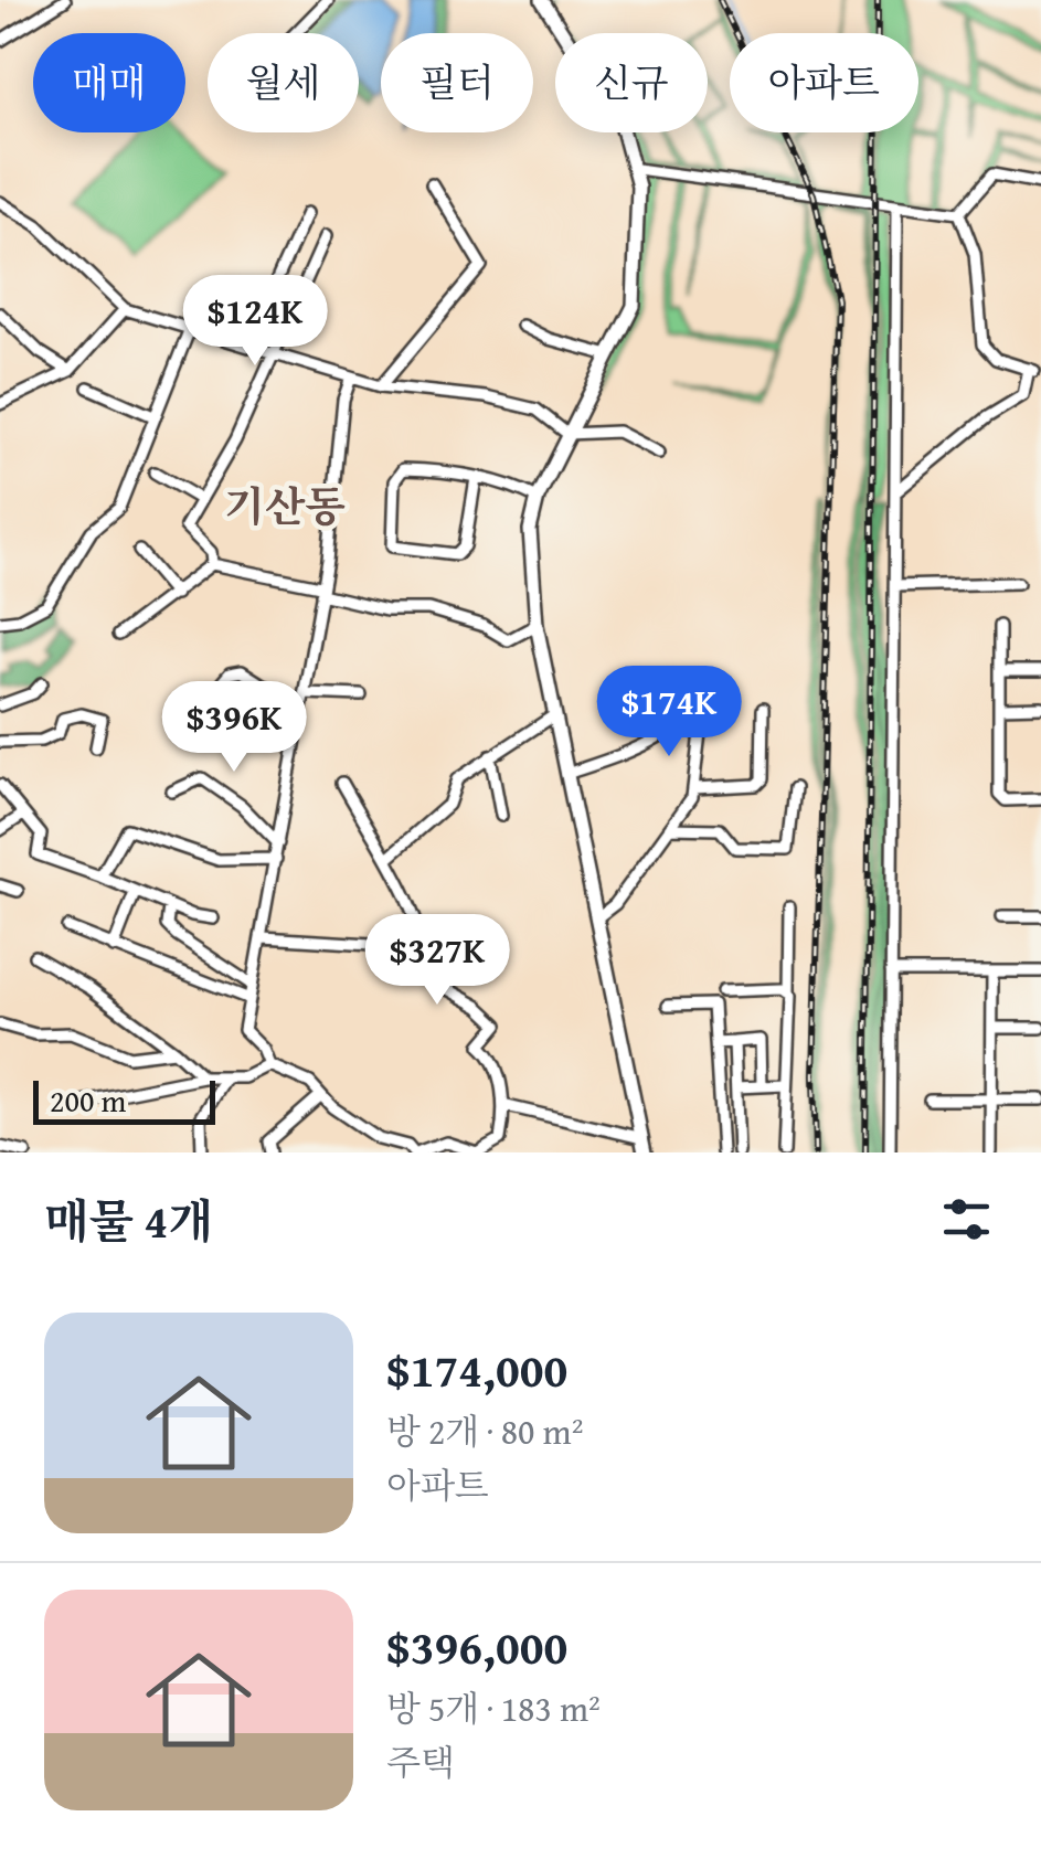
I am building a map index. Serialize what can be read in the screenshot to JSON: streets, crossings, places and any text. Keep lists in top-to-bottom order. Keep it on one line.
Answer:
{"districts":["기산동"],"scale_bar":"200 m","page":{"chip":["매매","월세","필터","신규","아파트"],"price":["$124K","$174K","$396K","$327K"],"scale":"200 m","heading":"매물 4개","list":[{"name":"$174,000","note":"방 2개 · 80 m² · 아파트"},{"name":"$396,000","note":"방 5개 · 183 m² · 주택"}]}}
